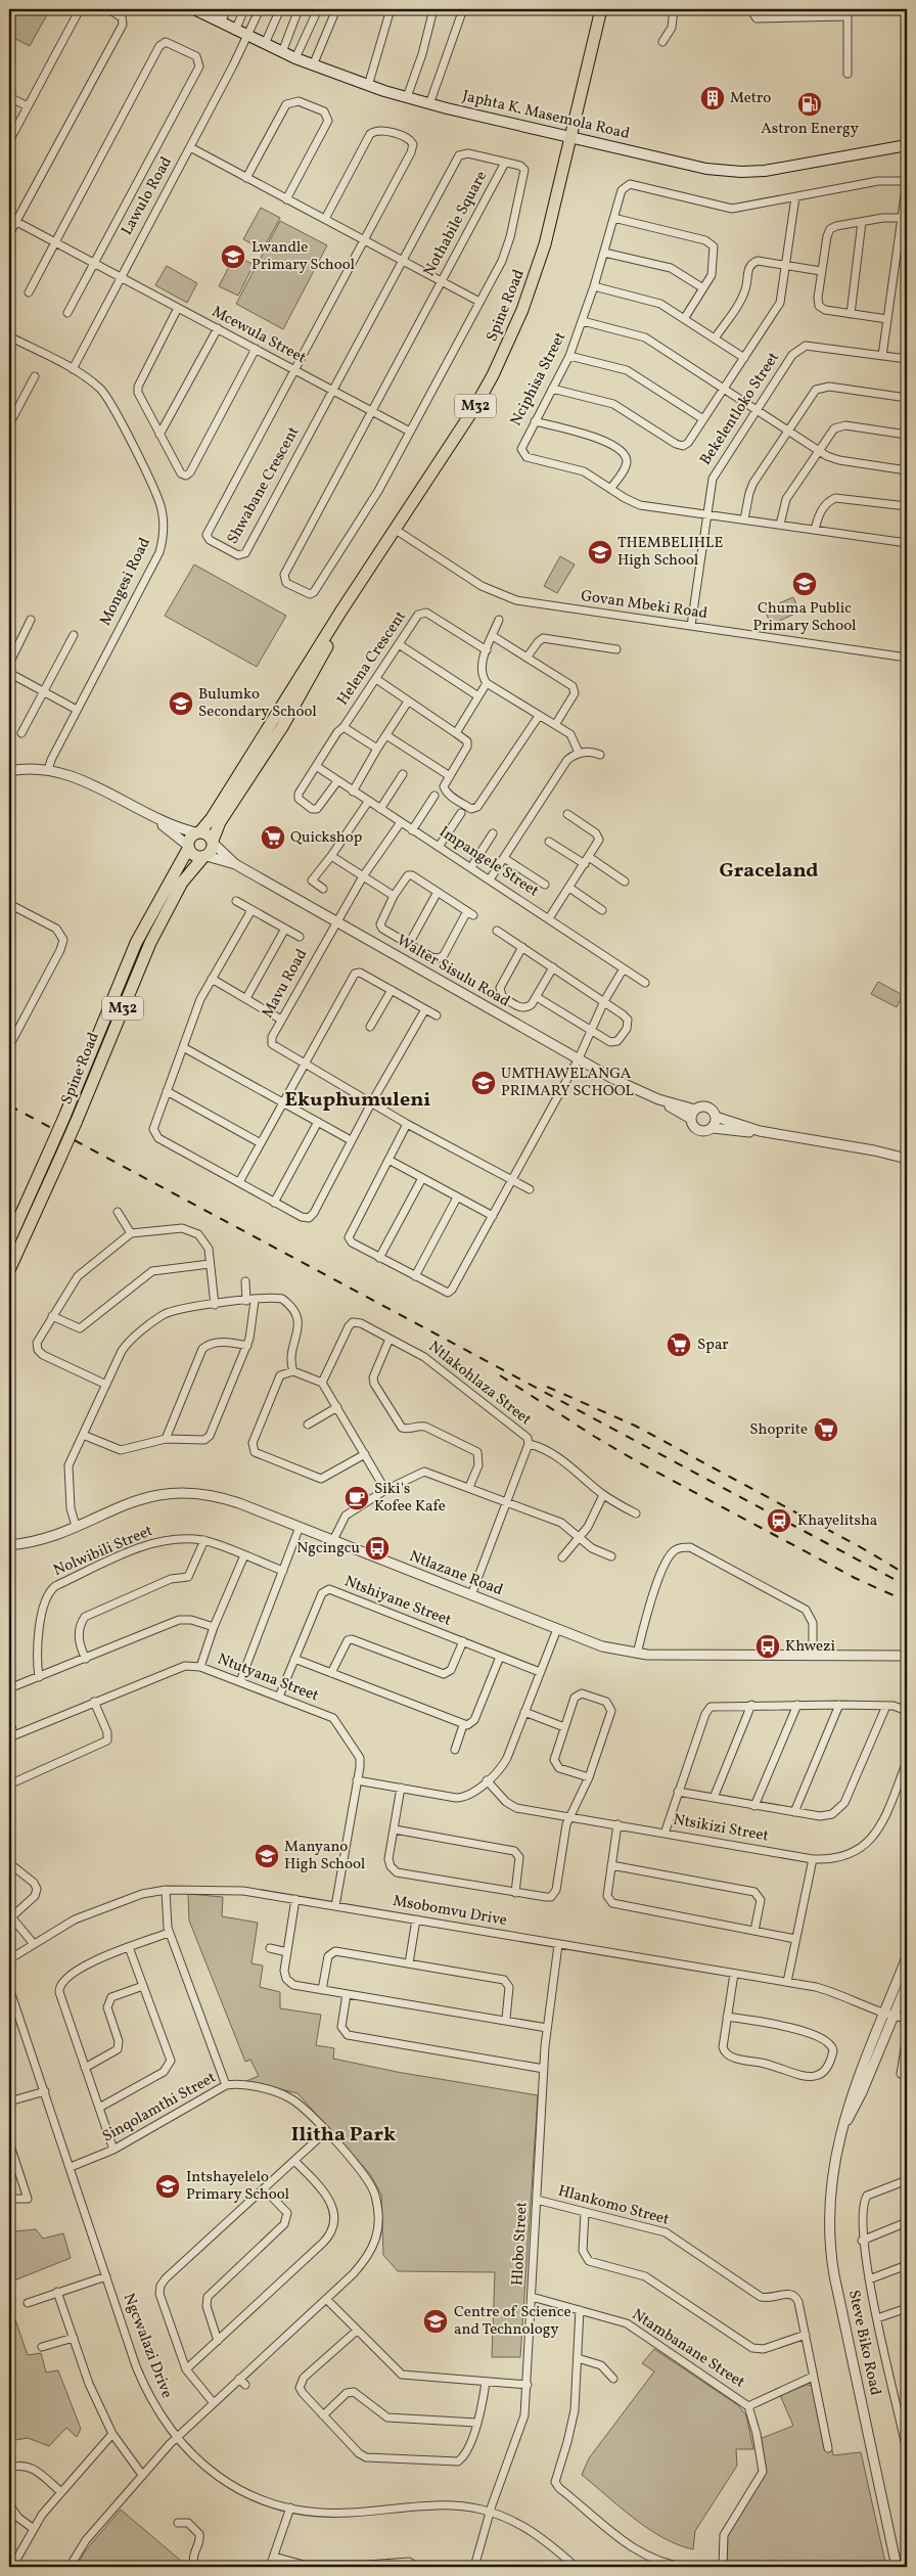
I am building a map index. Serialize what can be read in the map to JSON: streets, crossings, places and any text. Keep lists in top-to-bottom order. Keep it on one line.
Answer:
{"streets":{"main road":["Japhta K. Masemola Road","Spine Road","M32"],"street":["Lawulo Road","Nothabile Square","Mcewula Street","Nciphisa Street","Bekelentloko Street","Shwabane Crescent","Mongesi Road","Govan Mbeki Road","Helena Crescent","Impangele Street","Walter Sisulu Road","Mavu Road","Ntlakohlaza Street","Nolwibili Street","Ntlazane Road","Ntshiyane Street","Ntutyana Street","Ntsikizi Street","Msobomvu Drive","Sinqolamthi Street","Hlankomo Street","Hlobo Street","Steve Biko Road","Ngcwalazi Drive","Ntambanane Street"]},"crossings":[["Japhta K. Masemola Road","Lawulo Road"],["Japhta K. Masemola Road","Spine Road"],["Lawulo Road","Mcewula Street"],["Lawulo Road","Mongesi Road"],["Nothabile Square","Mcewula Street"],["Nothabile Square","Shwabane Crescent"],["Spine Road","Govan Mbeki Road"],["Spine Road","Walter Sisulu Road"],["Mcewula Street","Shwabane Crescent"],["Nciphisa Street","Bekelentloko Street"],["Bekelentloko Street","Govan Mbeki Road"],["Impangele Street","Mavu Road"],["Walter Sisulu Road","Mavu Road"],["Ntlakohlaza Street","Ntlazane Road"],["Ntshiyane Street","Ntutyana Street"],["Ntutyana Street","Msobomvu Drive"],["Msobomvu Drive","Hlobo Street"],["Msobomvu Drive","Steve Biko Road"],["Sinqolamthi Street","Ngcwalazi Drive"],["Hlankomo Street","Hlobo Street"],["Hlobo Street","Ngcwalazi Drive"],["Hlobo Street","Ntambanane Street"]],"districts":["Graceland","Ekuphumuleni","Ilitha Park"],"places":{"building":["Metro"],"fuel station":["Astron Energy"],"school or university":["Lwandle Primary School","THEMBELIHLE High School","Chuma Public Primary School","Bulumko Secondary School","UMTHAWELANGA PRIMARY SCHOOL","Manyano High School","Intshayelelo Primary School","Centre of Science and Technology"],"supermarket":["Quickshop","Spar","Shoprite"],"cafe":["Siki's Kofee Kafe"],"station":["Khayelitsha"],"bus stop":["Ngcingcu","Khwezi"]}}
